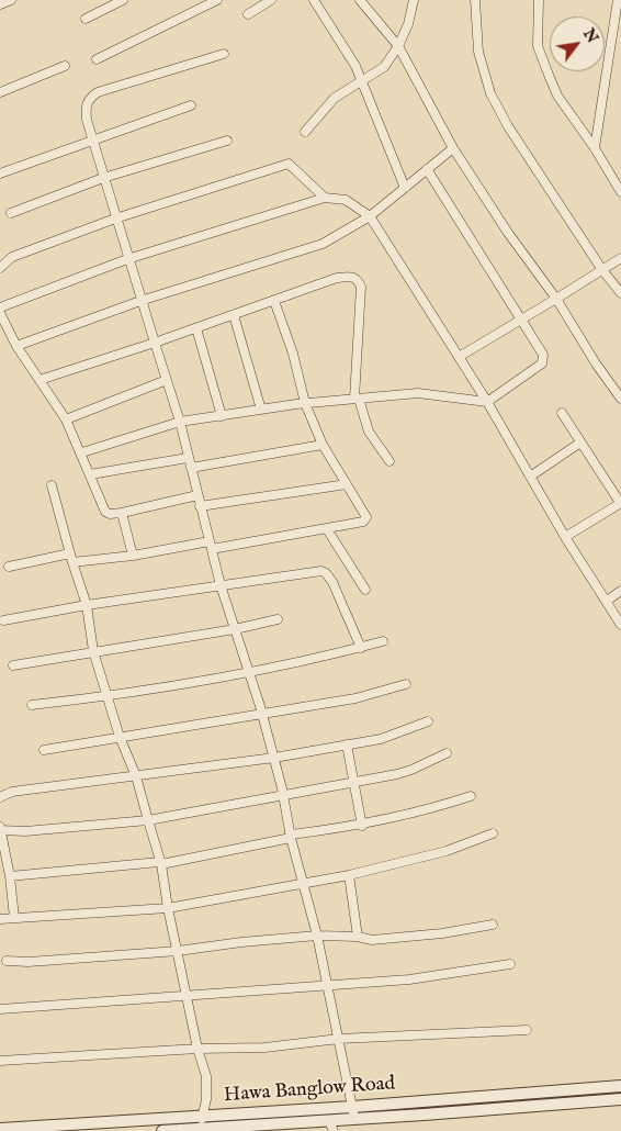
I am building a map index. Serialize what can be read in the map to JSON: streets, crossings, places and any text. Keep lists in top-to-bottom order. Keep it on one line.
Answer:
{"streets":{"street":["Hawa Banglow Road"]},"north":"top right"}
